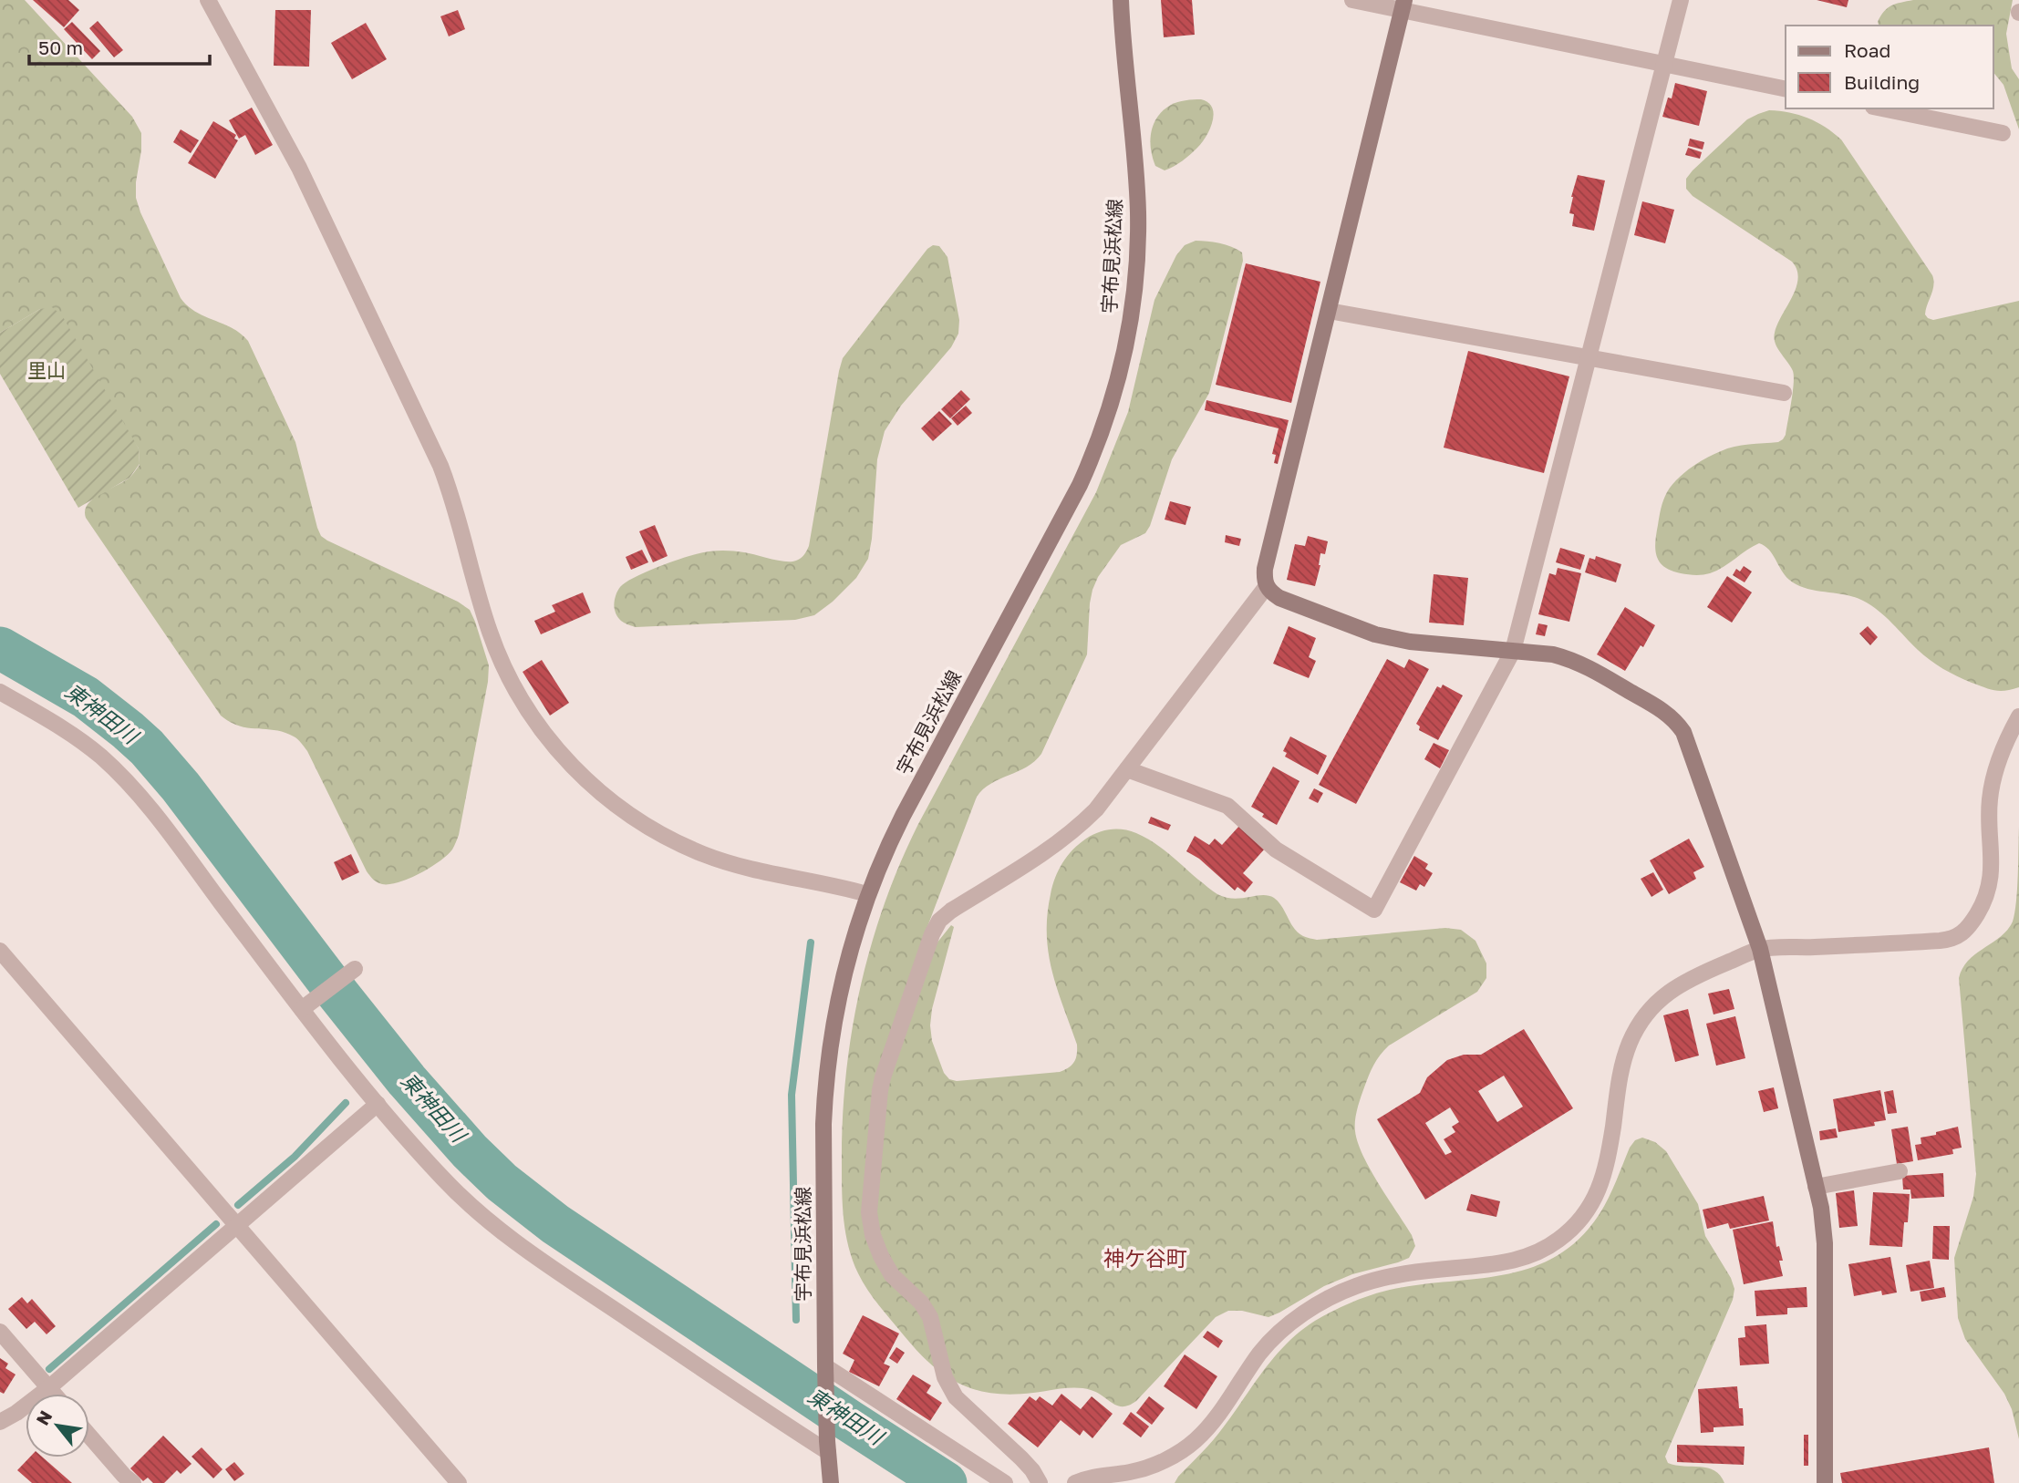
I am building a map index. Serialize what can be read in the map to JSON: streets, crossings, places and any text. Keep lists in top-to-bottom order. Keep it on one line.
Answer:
{"streets":{"street":["宇布見浜松線"]},"districts":["神ケ谷町"],"water":["東神田川"],"parks":["里山"],"legend":["Road","Building"],"scale_bar":"50 m","north":"top left"}
